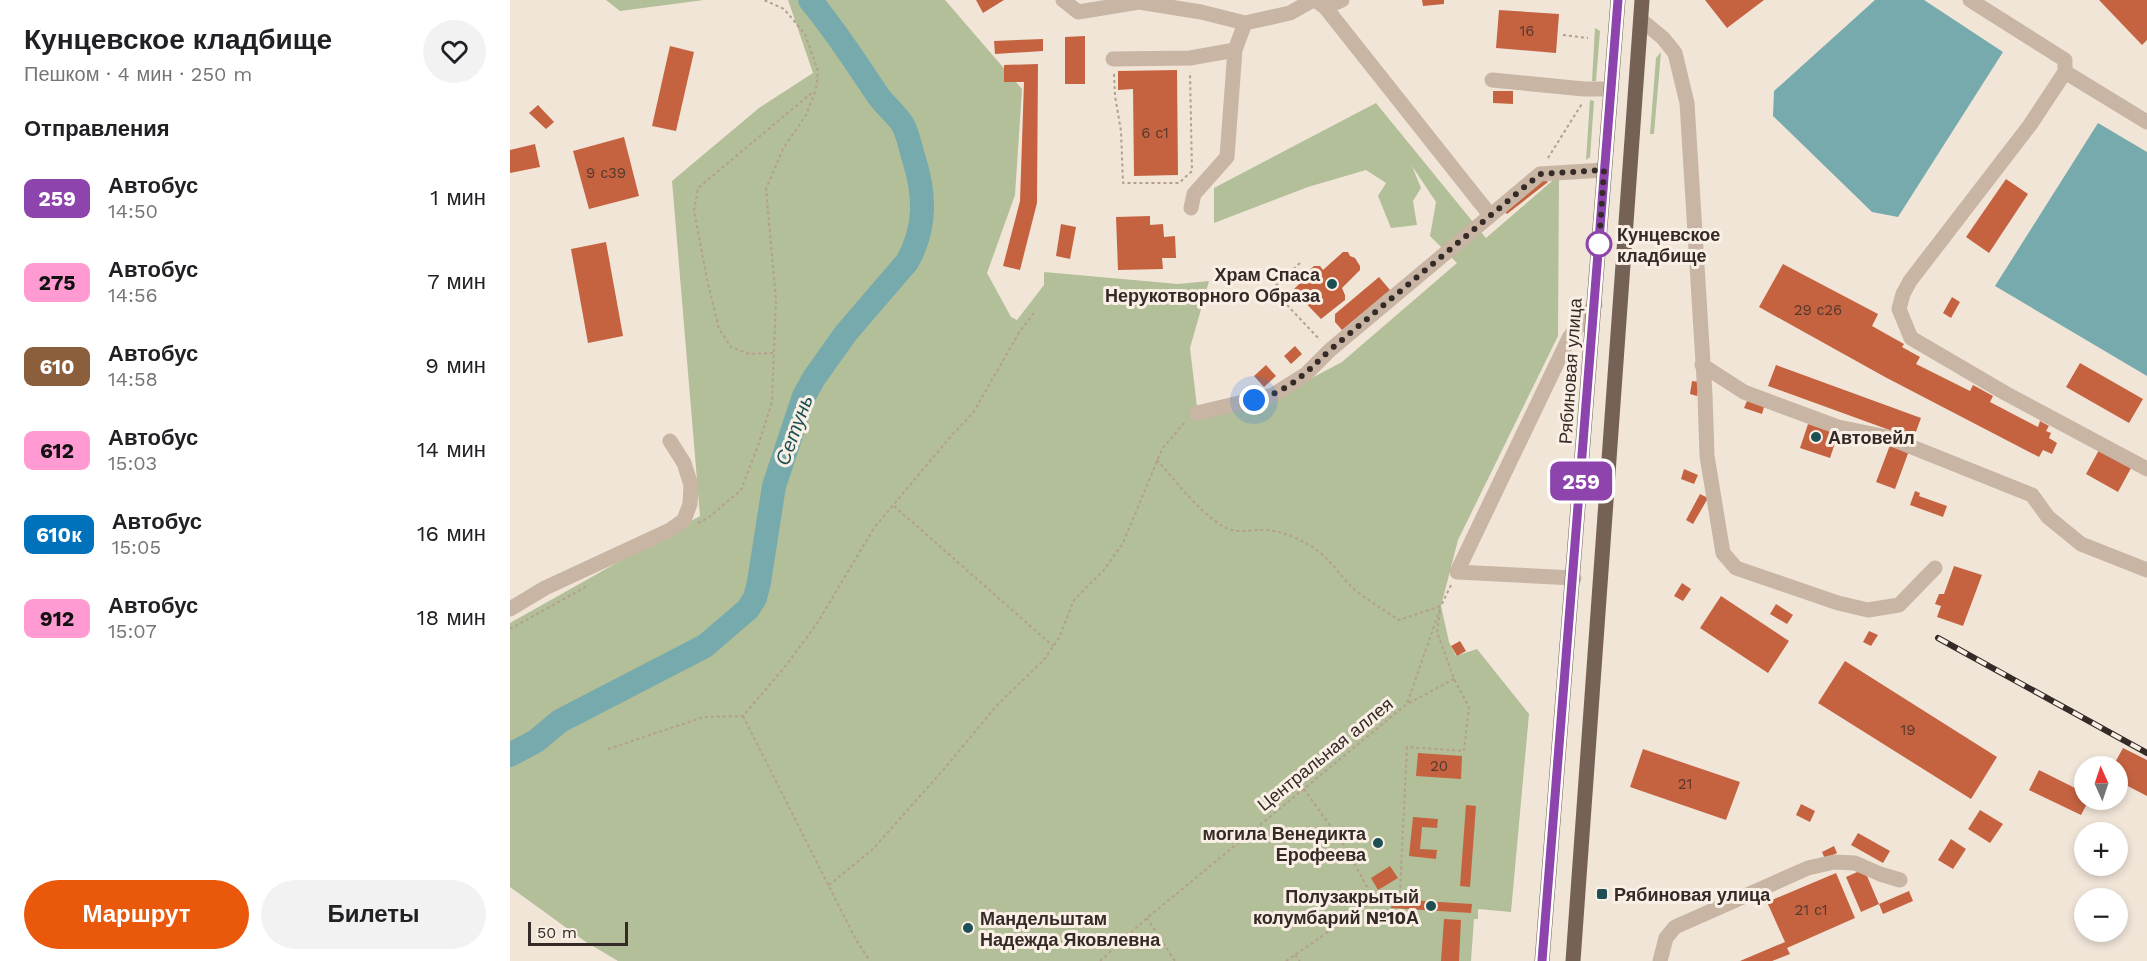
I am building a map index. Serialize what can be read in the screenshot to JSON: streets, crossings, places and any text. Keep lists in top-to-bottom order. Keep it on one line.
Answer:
{"streets":{"main road":["Рябиновая улица"],"path":["Центральная аллея"]},"water":["Сетунь"],"places":{"other":["Кунцевское кладбище","Храм Спаса Нерукотворного Образа","Автовейл","могила Венедикта Ерофеева","Полузакрытый колумбарий №10А","Мандельштам Надежда Яковлевна"],"transit":["Рябиновая улица"]},"lines":["bus line 259"],"house_numbers":["16","6 с1","9 с39","29 с26","19","20","21","21 с1"],"scale_bar":"50 m","north":"top","page":{"heading":[["Кунцевское кладбище","Пешком · 4 мин · 250 m"],"Отправления"],"on_map":"259","list":[{"mark":"259","name":"Автобус","note":"14:50","value":"1 мин"},{"mark":"275","name":"Автобус","note":"14:56","value":"7 мин"},{"mark":"610","name":"Автобус","note":"14:58","value":"9 мин"},{"mark":"612","name":"Автобус","note":"15:03","value":"14 мин"},{"mark":"610к","name":"Автобус","note":"15:05","value":"16 мин"},{"mark":"912","name":"Автобус","note":"15:07","value":"18 мин"}],"map_buttons":["+","−"],"buttons":["Маршрут","Билеты"],"scale":"50 m"}}
